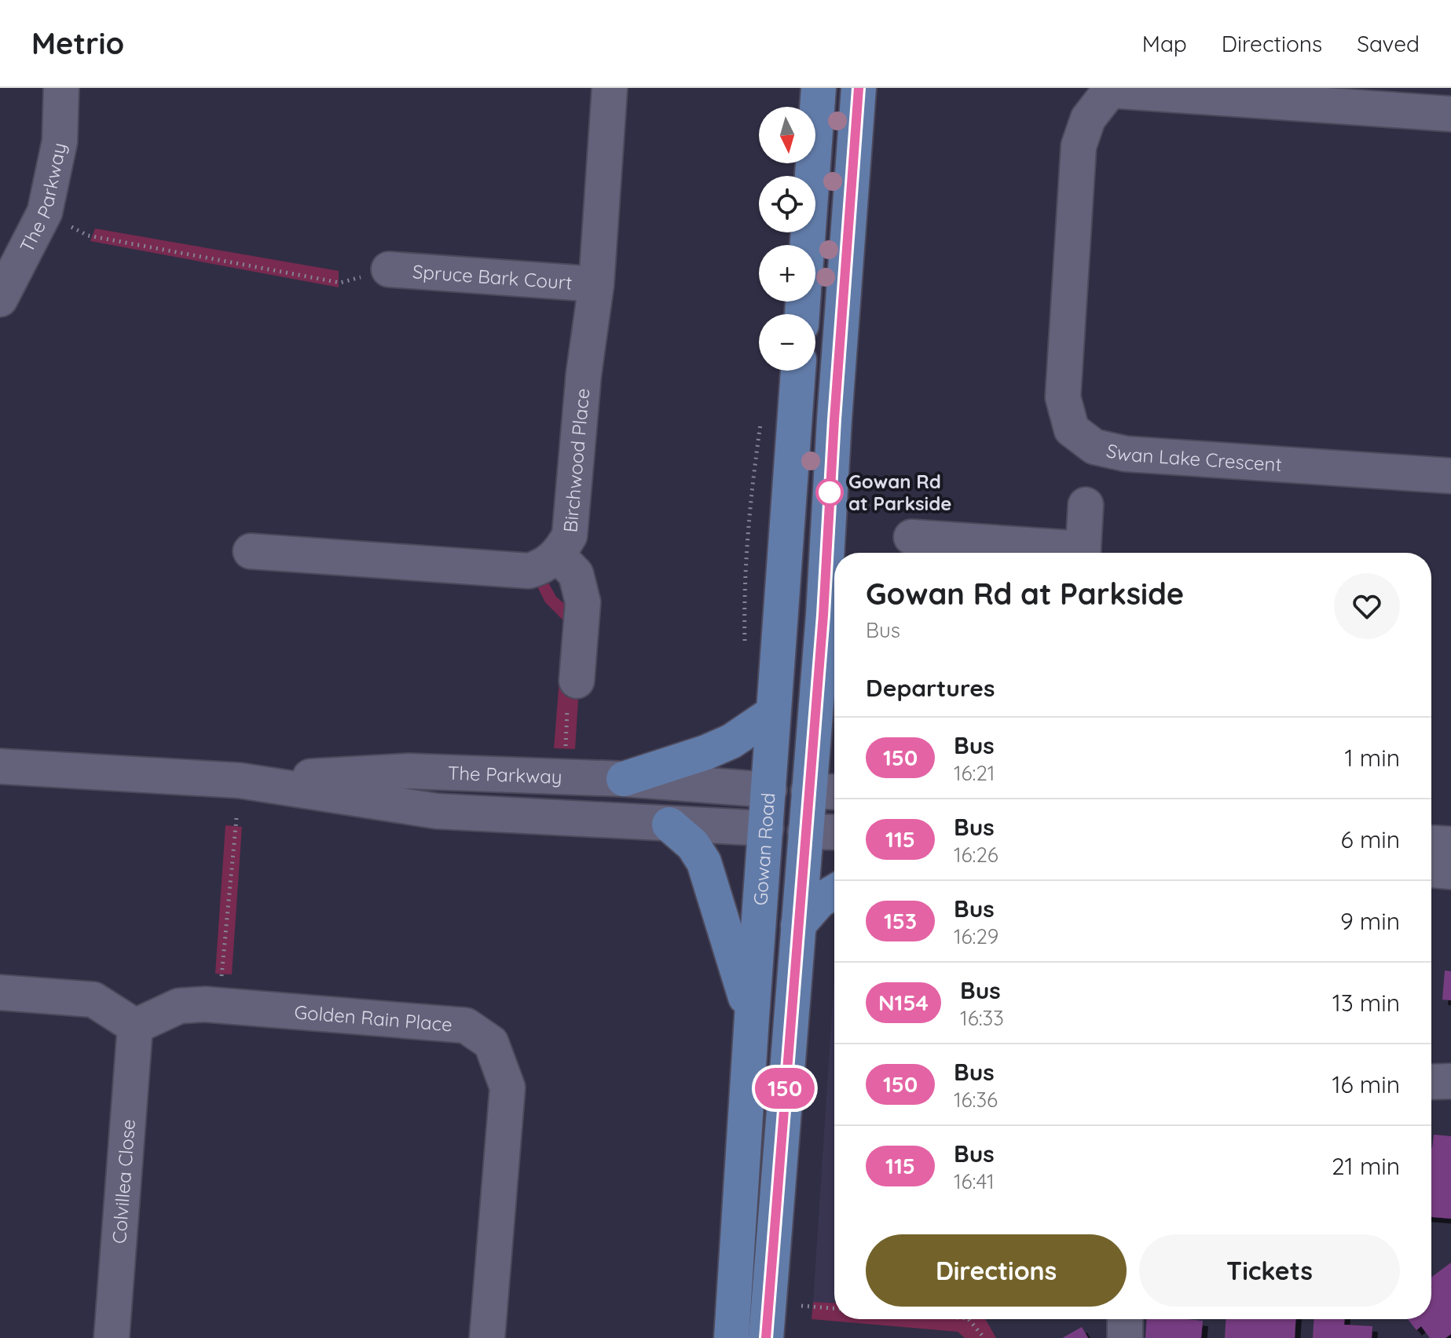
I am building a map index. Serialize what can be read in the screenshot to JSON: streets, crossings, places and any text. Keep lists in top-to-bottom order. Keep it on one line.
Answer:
{"streets":{"main road":["Gowan Road"],"street":["The Parkway","Spruce Bark Court","Swan Lake Crescent","Birchwood Place","Golden Rain Place","Colvillea Close"]},"crossings":[["The Parkway","Gowan Road"],["Spruce Bark Court","Birchwood Place"],["Golden Rain Place","Colvillea Close"]],"places":["Gowan Rd at Parkside"],"lines":["bus line 150"],"north":"bottom","page":{"header":"Metrio","nav":["Map","Directions","Saved"],"on_map":"150","map_buttons":["+","−"],"heading":[["Gowan Rd at Parkside","Bus"],"Departures"],"list":[{"mark":"150","name":"Bus","note":"16:21","value":"1 min"},{"mark":"115","name":"Bus","note":"16:26","value":"6 min"},{"mark":"153","name":"Bus","note":"16:29","value":"9 min"},{"mark":"N154","name":"Bus","note":"16:33","value":"13 min"},{"mark":"150","name":"Bus","note":"16:36","value":"16 min"},{"mark":"115","name":"Bus","note":"16:41","value":"21 min"}],"buttons":["Directions","Tickets"]}}
